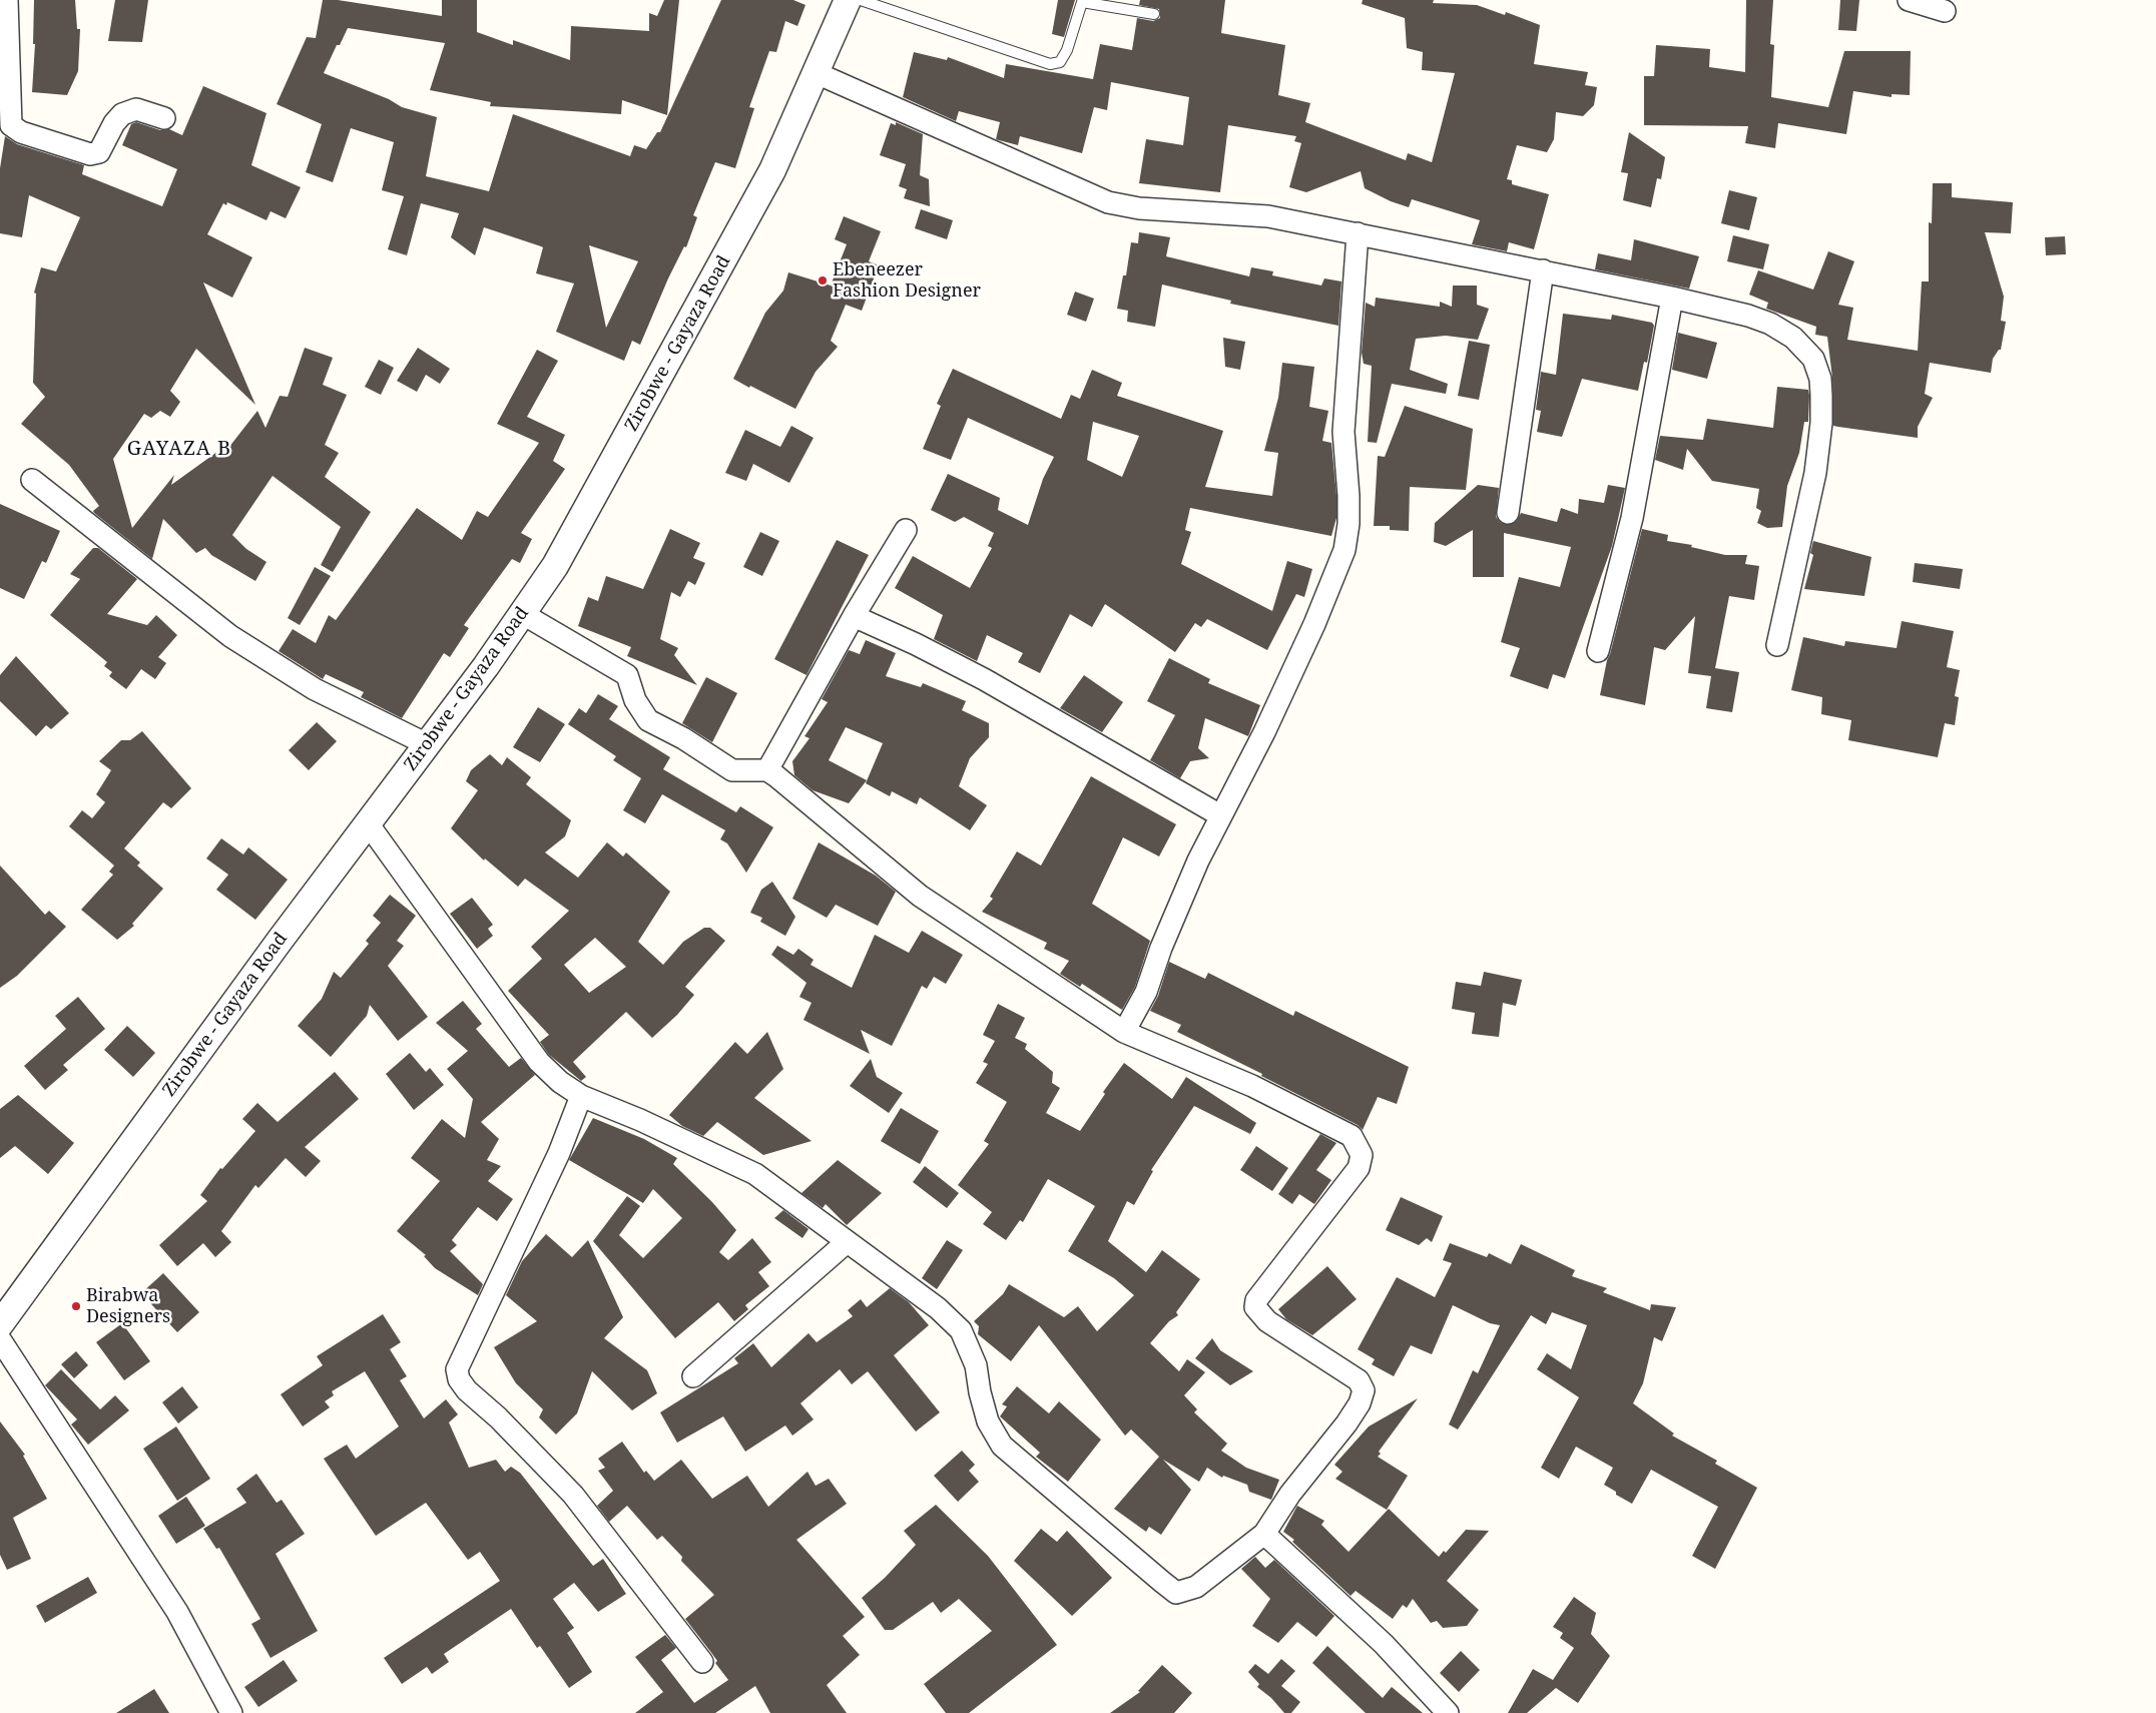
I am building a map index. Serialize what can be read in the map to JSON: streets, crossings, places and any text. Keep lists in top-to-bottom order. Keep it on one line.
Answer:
{"streets":{"street":["Zirobwe - Gayaza Road"]},"districts":["GAYAZA B"],"places":["Ebeneezer Fashion Designer","Birabwa Designers"]}
